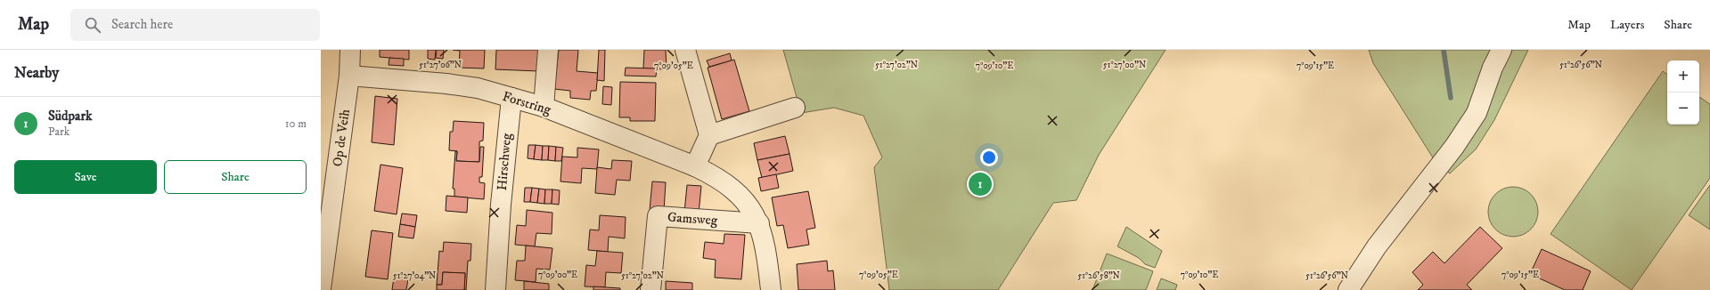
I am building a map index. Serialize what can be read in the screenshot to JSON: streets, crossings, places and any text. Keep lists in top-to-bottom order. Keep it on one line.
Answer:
{"streets":{"street":["Forstring","Op de Veih","Hirschweg","Gamsweg"]},"crossings":[["Forstring","Op de Veih"],["Forstring","Hirschweg"],["Forstring","Gamsweg"]],"page":{"header":"Map","search":"Search here","nav":["Map","Layers","Share"],"heading":"Nearby","map_buttons":["+","−"],"list":[{"mark":"1","name":"Südpark","note":"Park","value":"10 m"}],"buttons":["Save","Share"],"pins":"1"},"coordinates":["51°27'06\"N","51°27'02\"N","51°27'00\"N","51°26'56\"N","7°09'15\"E","7°09'05\"E","7°09'10\"E","7°09'00\"E","51°27'04\"N","51°26'58\"N"]}
